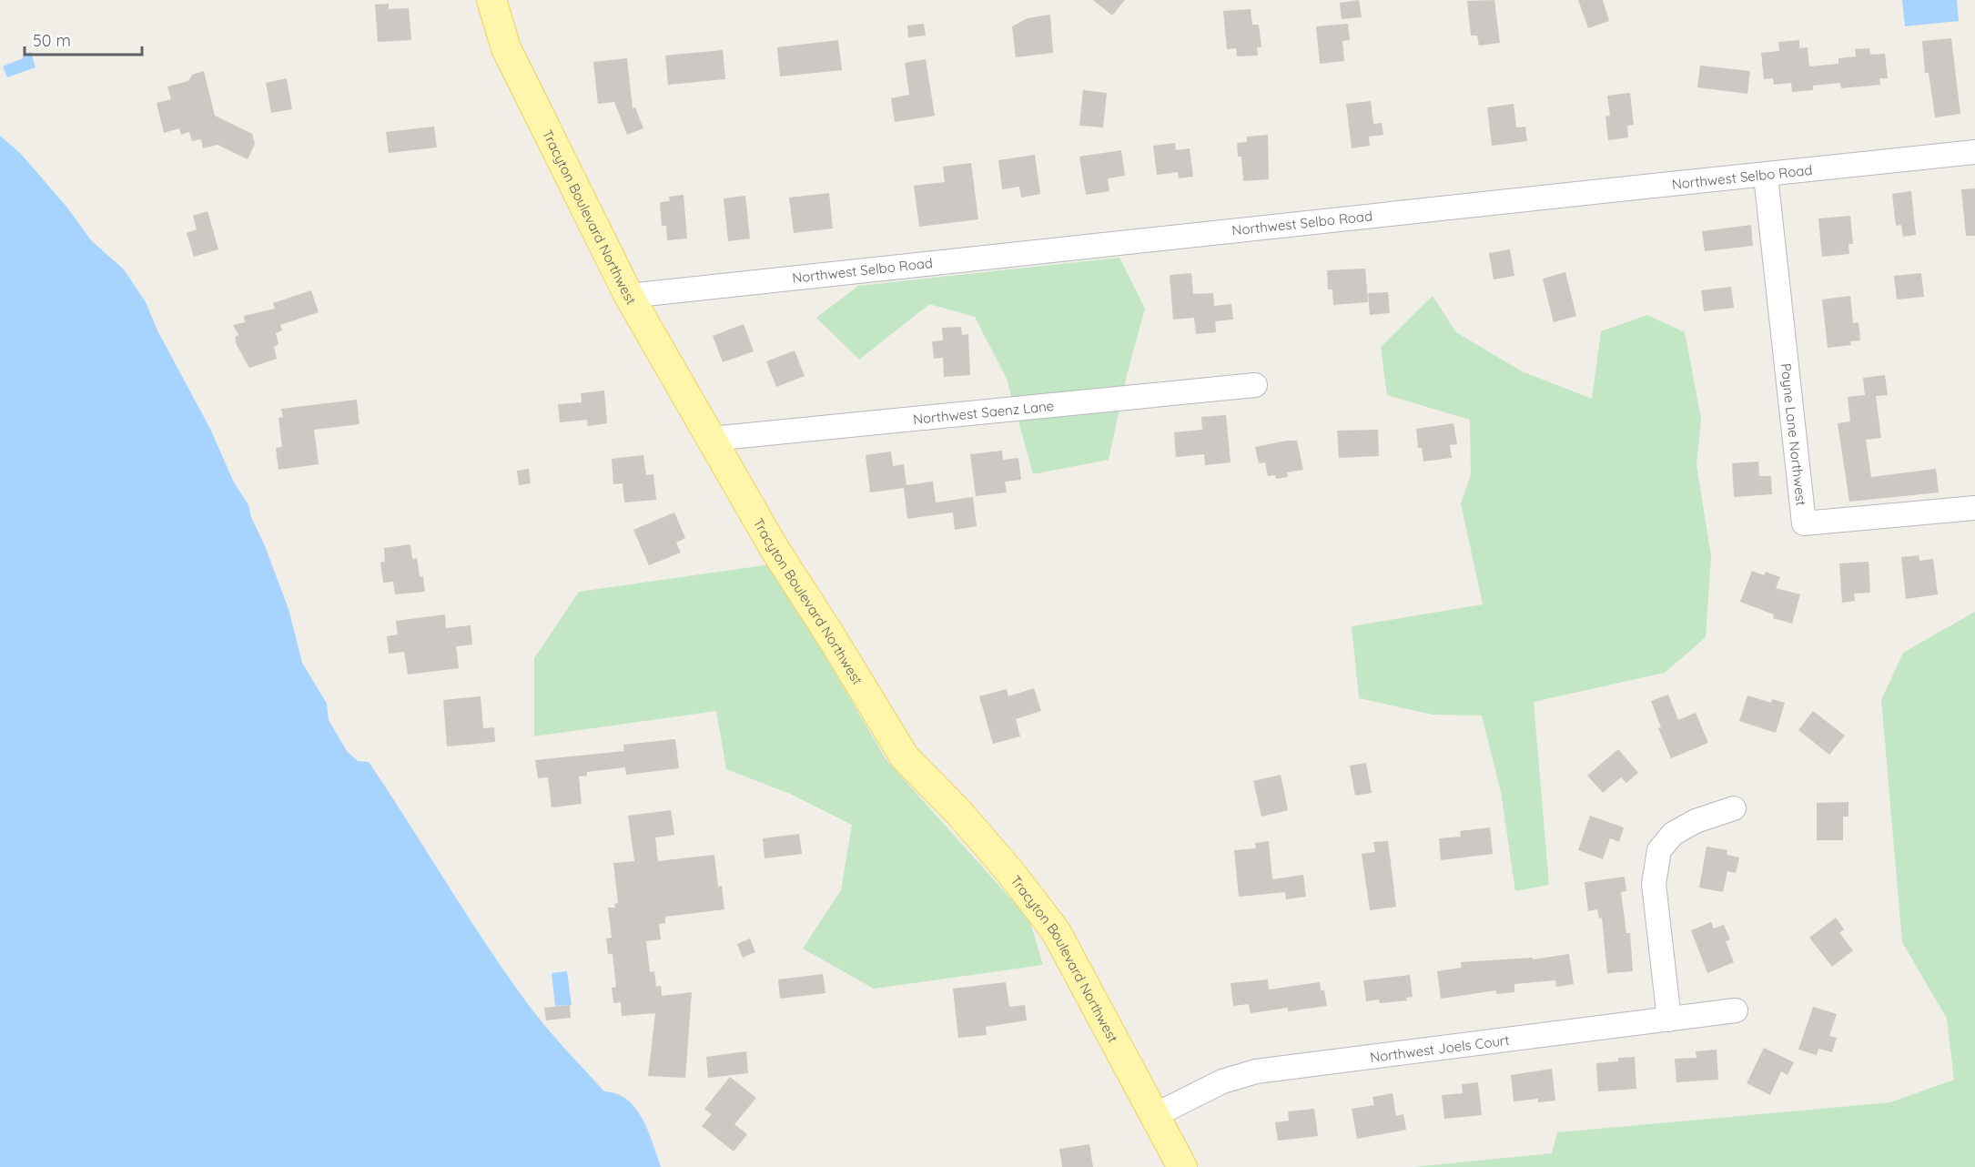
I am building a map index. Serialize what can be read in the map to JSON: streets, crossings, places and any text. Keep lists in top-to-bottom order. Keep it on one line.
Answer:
{"streets":{"main road":["Tracyton Boulevard Northwest"],"street":["Northwest Selbo Road","Northwest Saenz Lane","Payne Lane Northwest","Northwest Joels Court"]},"crossings":[["Northwest Selbo Road","Tracyton Boulevard Northwest"],["Northwest Selbo Road","Payne Lane Northwest"],["Tracyton Boulevard Northwest","Northwest Saenz Lane"],["Tracyton Boulevard Northwest","Northwest Joels Court"]],"scale_bar":"50 m"}
